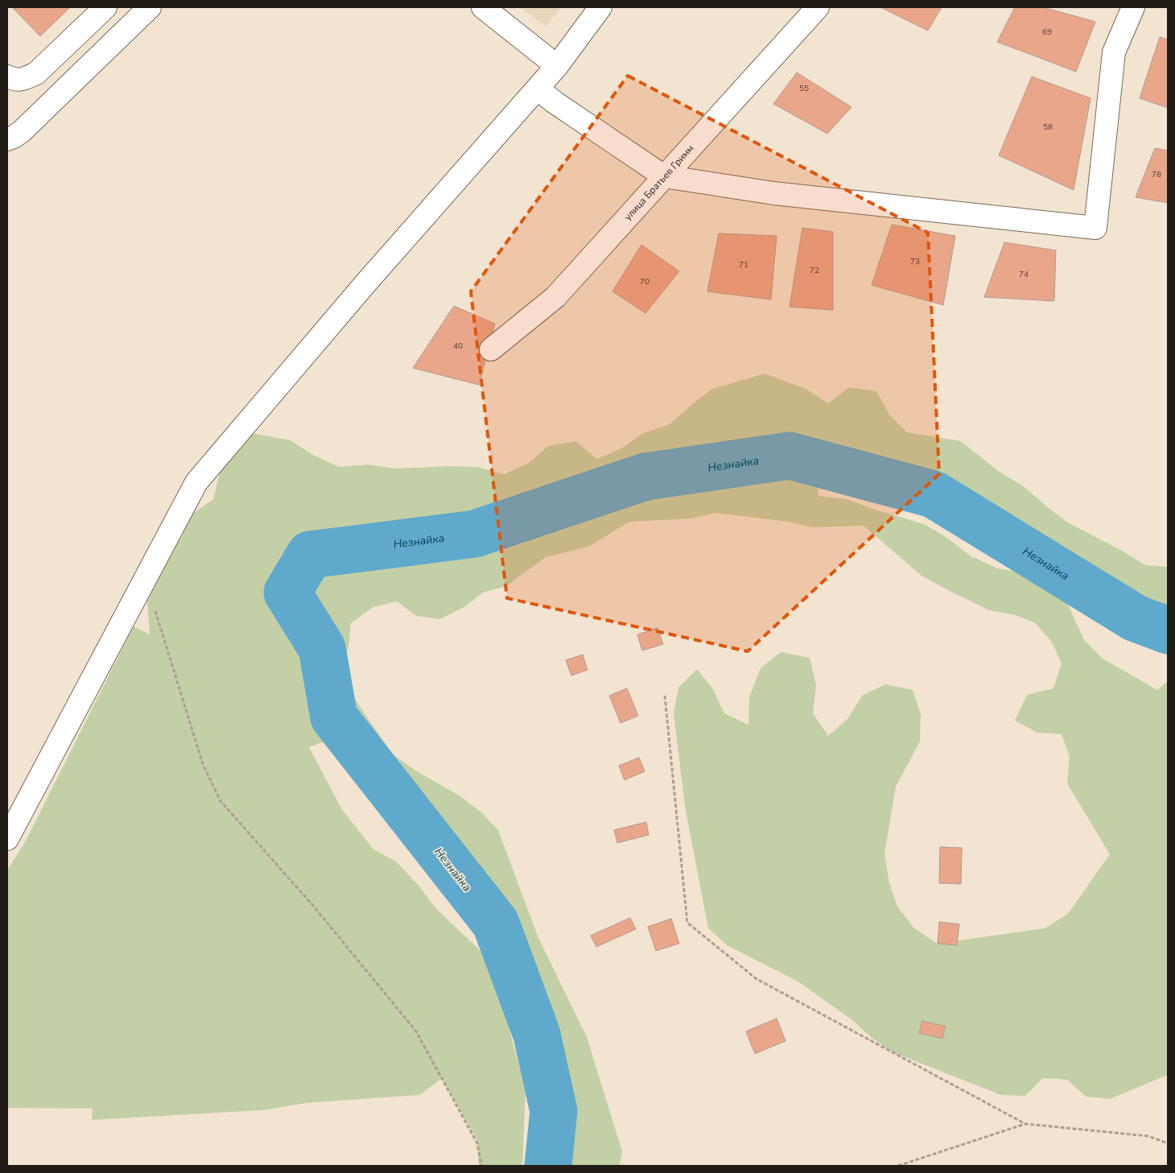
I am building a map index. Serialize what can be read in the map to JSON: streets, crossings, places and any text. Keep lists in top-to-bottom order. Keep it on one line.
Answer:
{"streets":{"street":["улица Братьев Гримм"]},"water":["Незнайка"],"house_numbers":["69","55","58","78","73","71","72","74","70","40"]}
